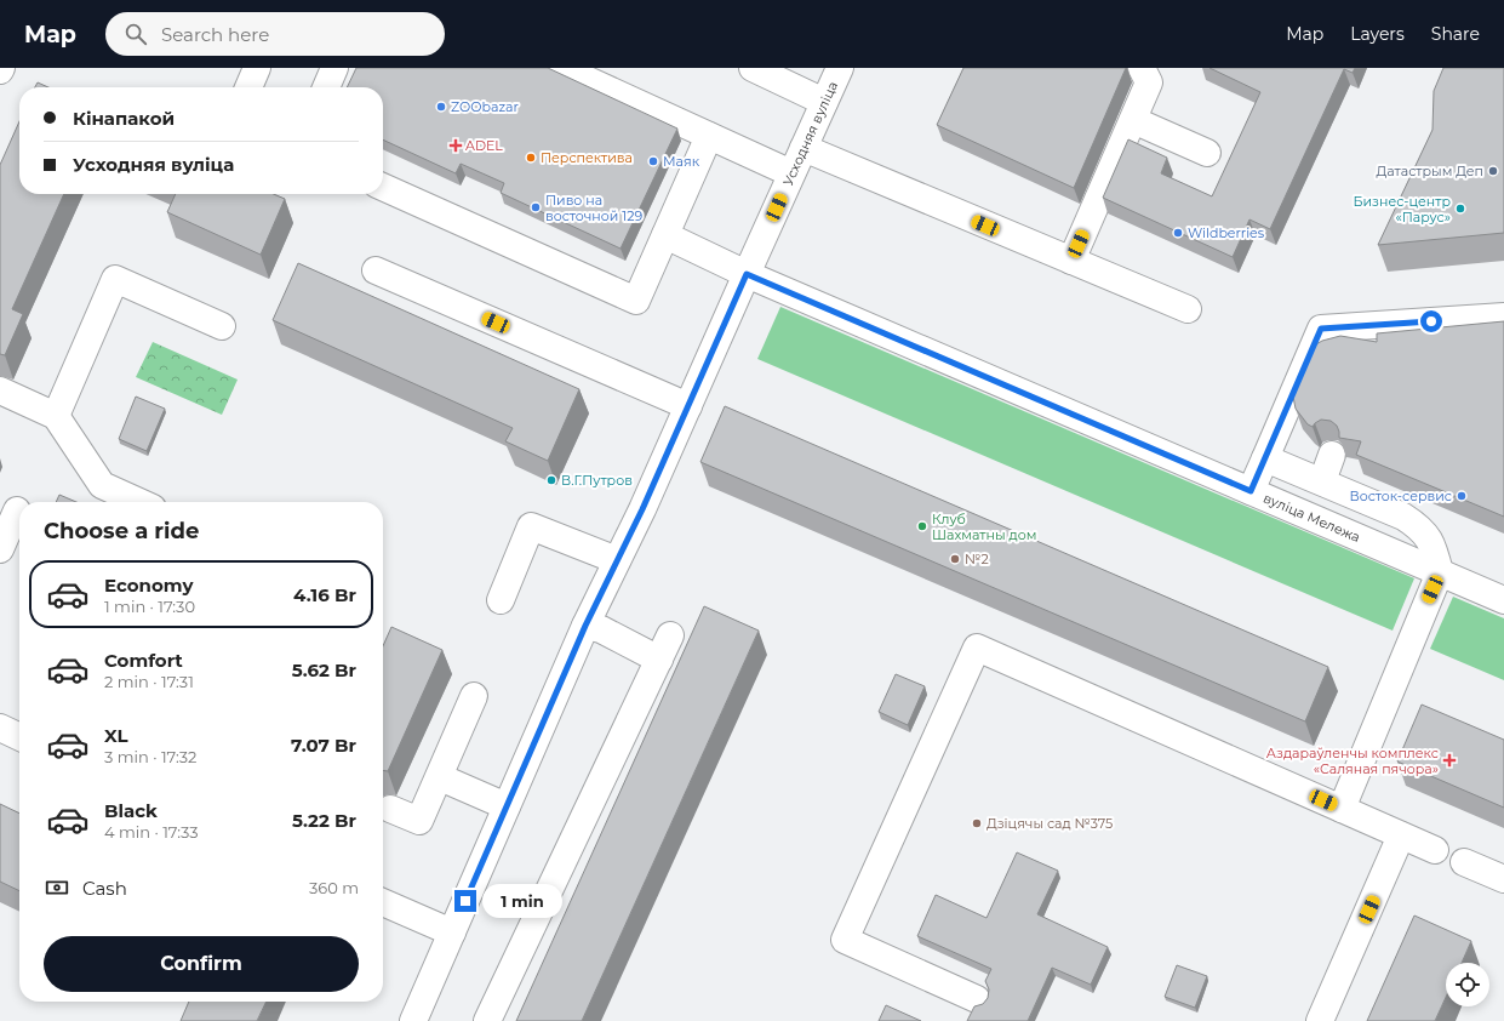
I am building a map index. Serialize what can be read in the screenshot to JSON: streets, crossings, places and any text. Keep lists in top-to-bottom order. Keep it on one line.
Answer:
{"streets":{"street":["Усходняя вуліца","вуліца Мележа"]},"crossings":[["Усходняя вуліца","вуліца Мележа"]],"places":{"other":["ZOObazar","Перспектива","Маяк","Датастрым Деп","Пиво на восточной 129","Бизнес-центр «Парус»","Wildberries","В.Г.Путров","Восток-сервис","Клуб Шахматны дом","№2","Дзіцячы сад №375"],"health":["ADEL","Аздараўленчы комплекс «Саляная пячора»"]},"page":{"header":"Map","search":"Search here","nav":["Map","Layers","Share"],"banner":["Кінапакой","Усходняя вуліца"],"heading":"Choose a ride","list":[{"name":"Economy","note":"1 min · 17:30","value":"4.16 Br"},{"name":"Comfort","note":"2 min · 17:31","value":"5.62 Br"},{"name":"XL","note":"3 min · 17:32","value":"7.07 Br"},{"name":"Black","note":"4 min · 17:33","value":"5.22 Br"}],"pay":["Cash","360 m"],"bubble":"1 min","buttons":"Confirm"}}
